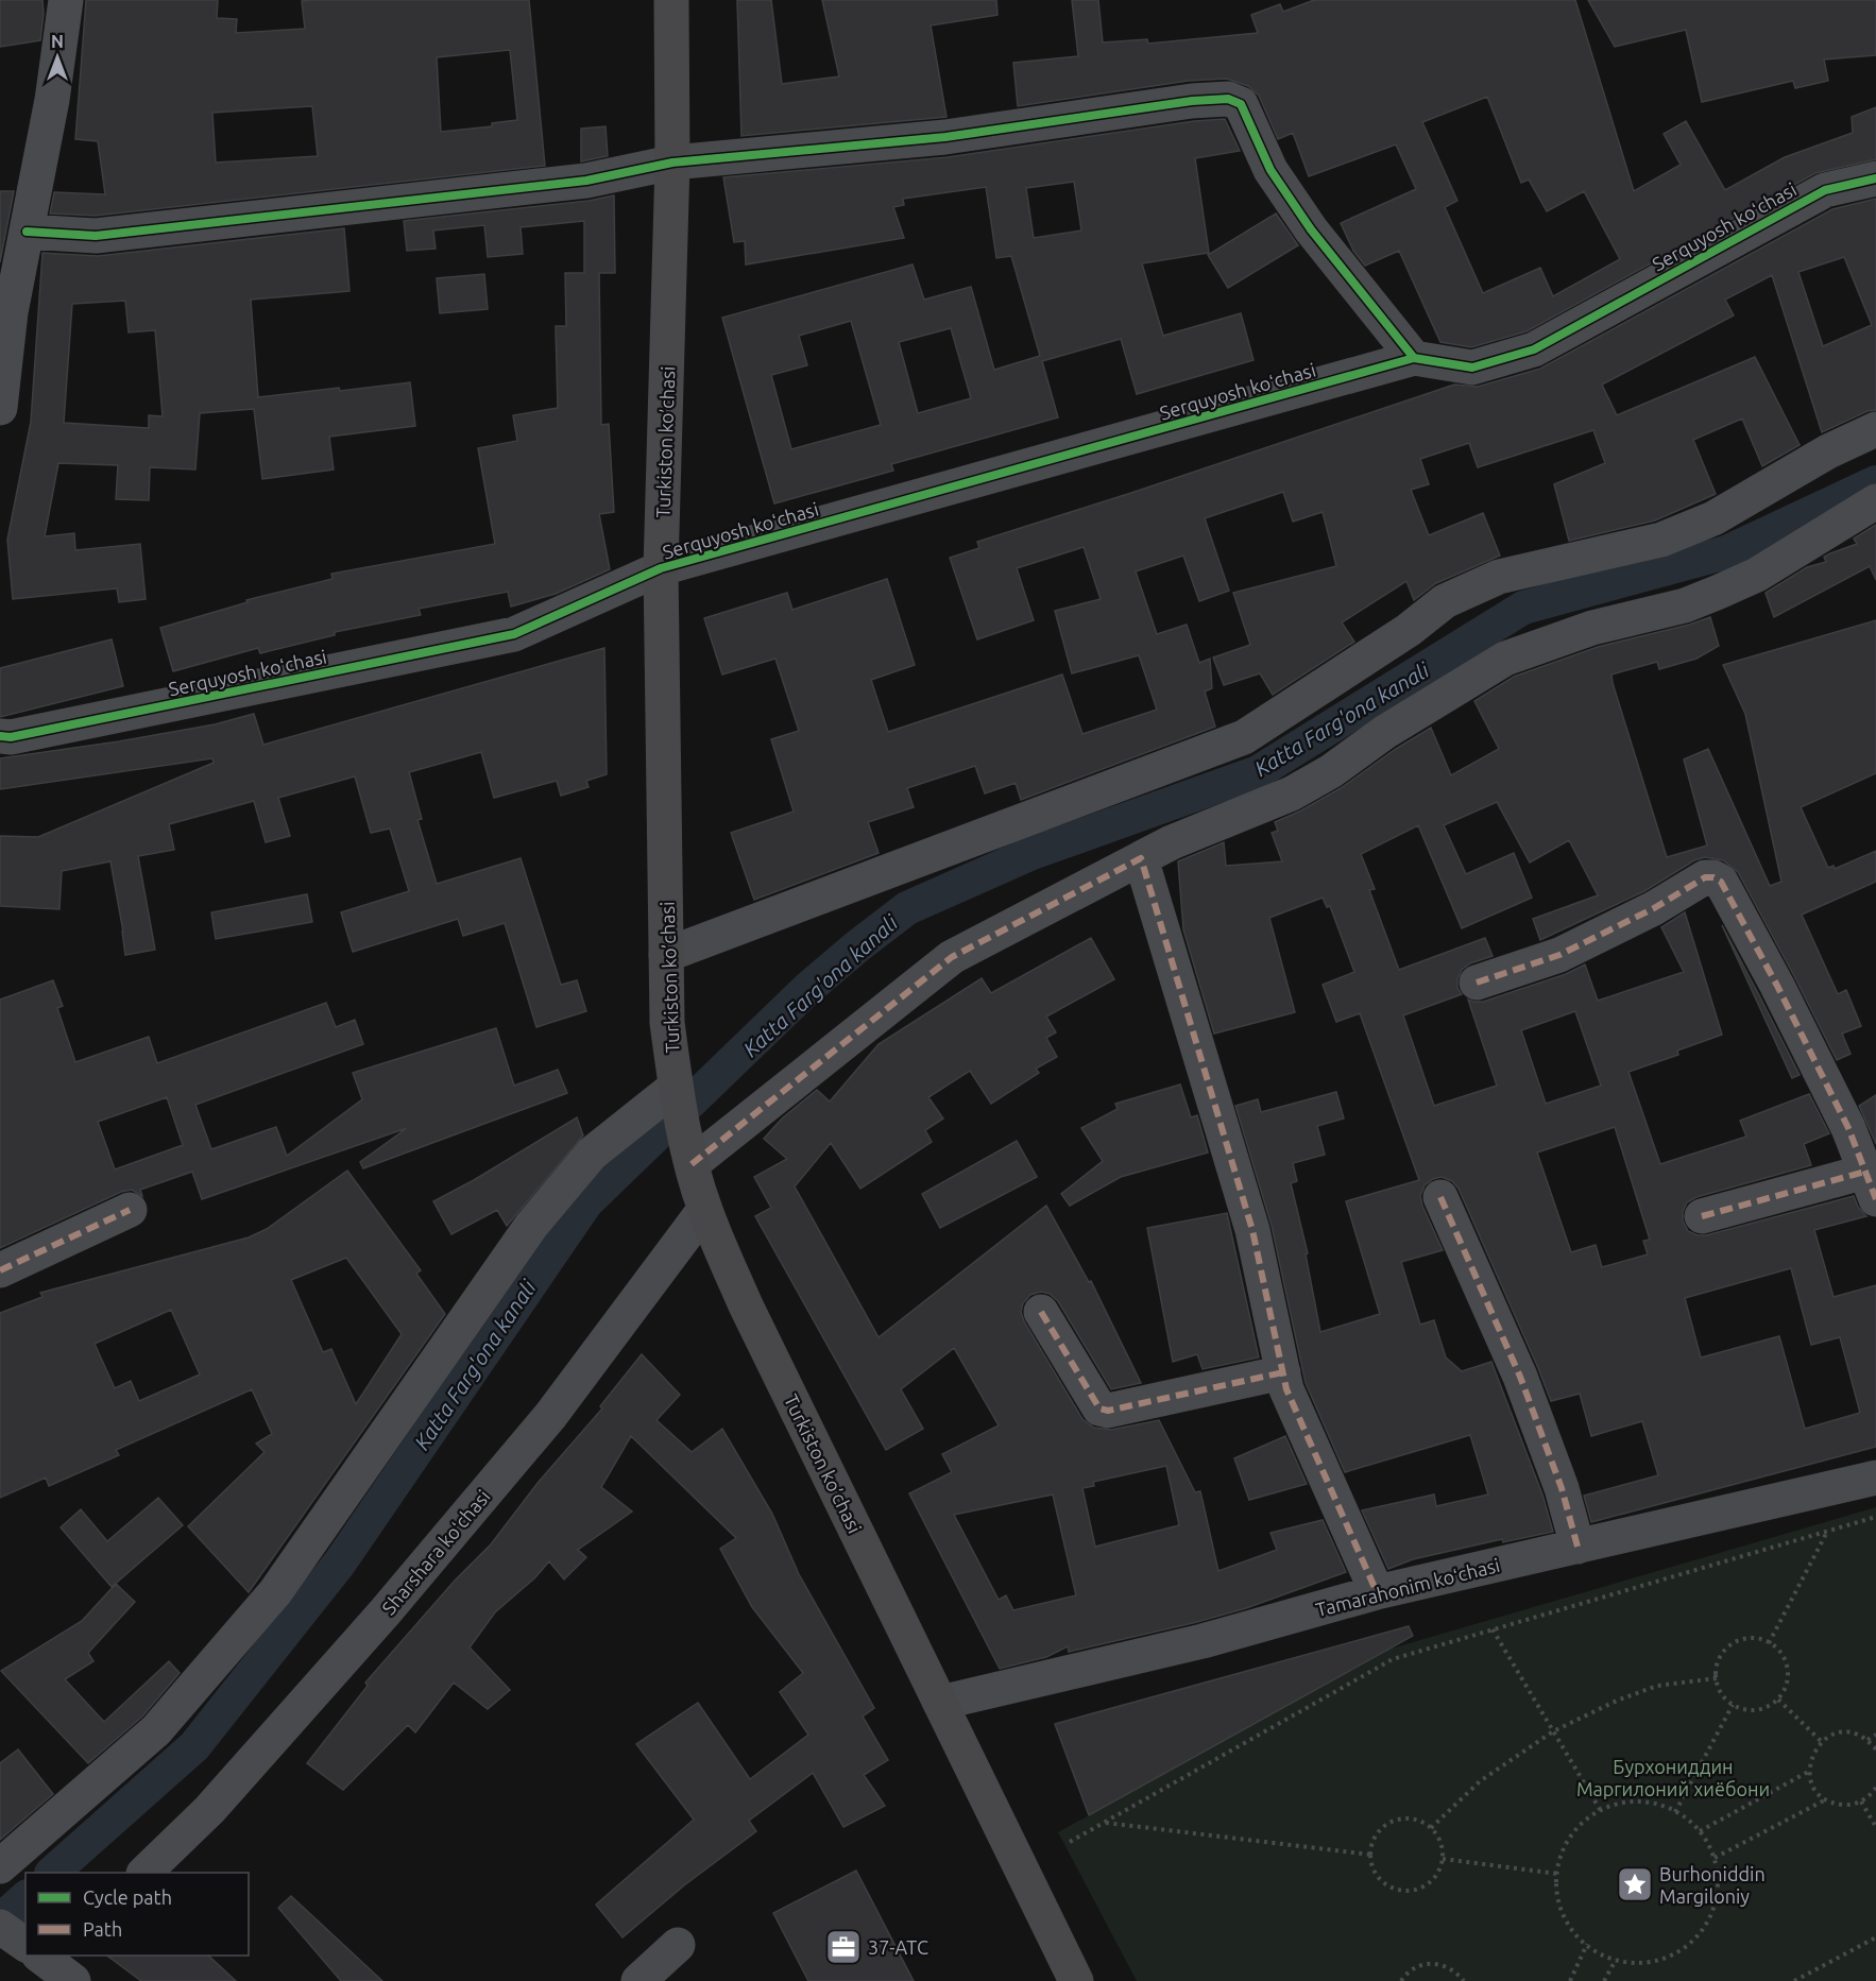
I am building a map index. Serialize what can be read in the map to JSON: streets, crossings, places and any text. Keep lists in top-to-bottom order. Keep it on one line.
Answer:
{"streets":{"main road":["Turkiston ko’chasi"],"street":["Serquyosh koʻchasi","Sharshara koʻchasi","Tamarahonim koʻchasi"]},"crossings":[["Serquyosh koʻchasi","Turkiston ko’chasi"],["Turkiston ko’chasi","Sharshara koʻchasi"],["Turkiston ko’chasi","Tamarahonim koʻchasi"]],"water":["Katta Farg'ona kanali"],"parks":["Бурхониддин Маргилоний хиёбони"],"places":{"place":["Burhoniddin Margiloniy"],"office":["37-АТС"]},"legend":["Cycle path","Path"],"north":"top"}
